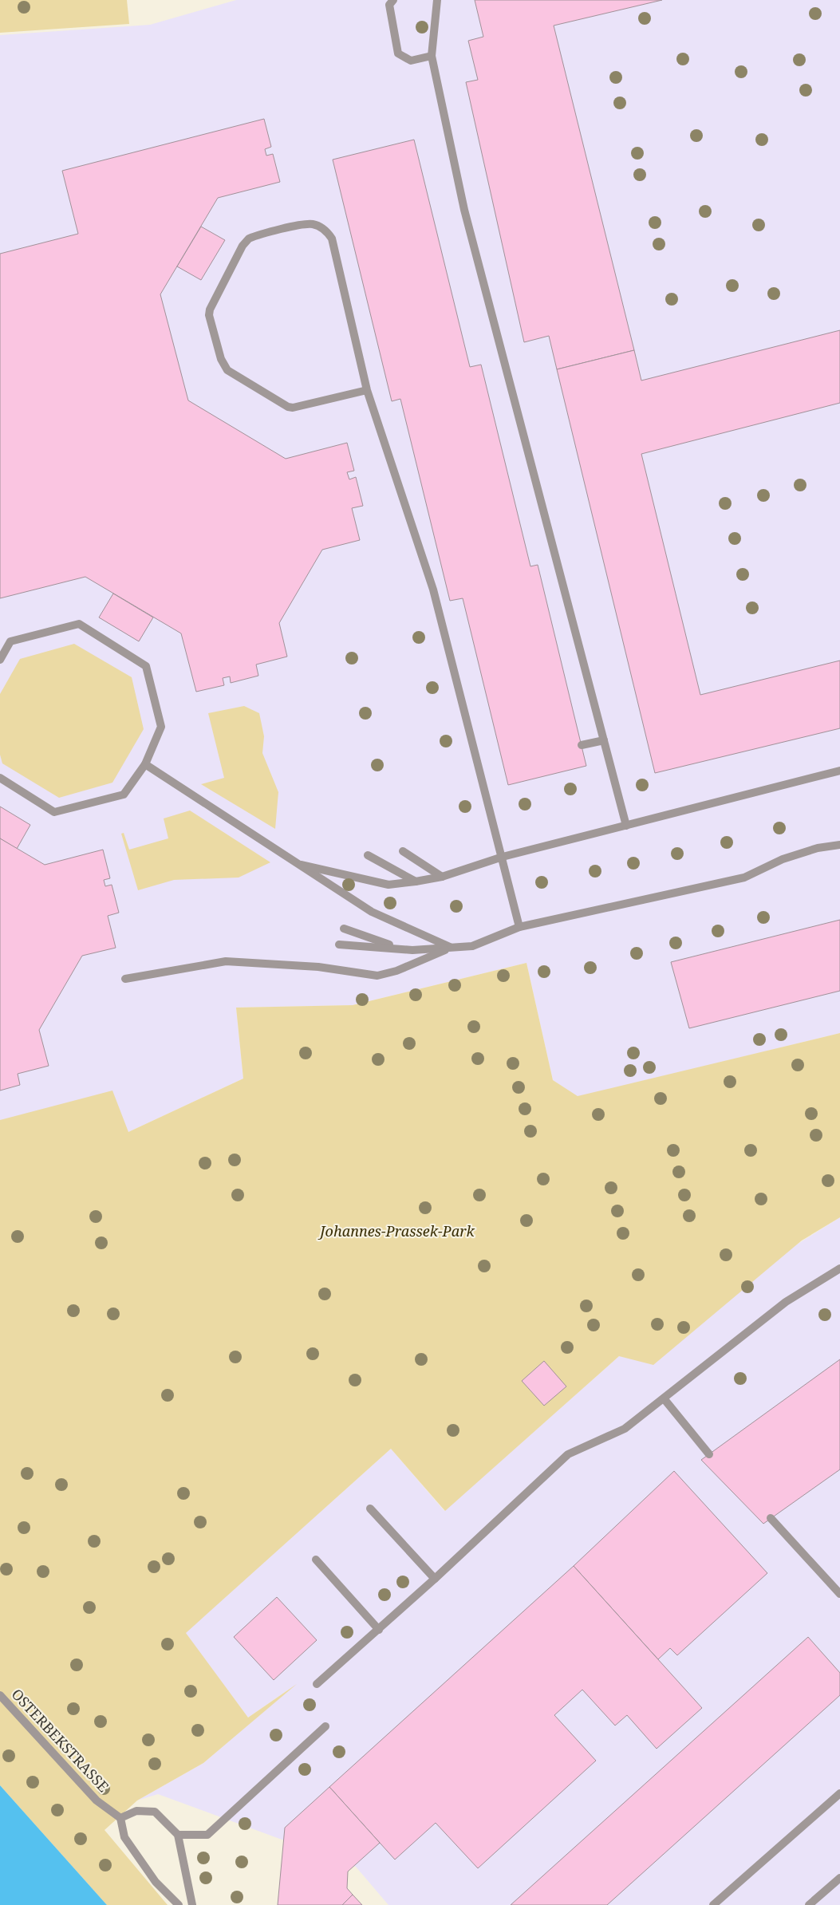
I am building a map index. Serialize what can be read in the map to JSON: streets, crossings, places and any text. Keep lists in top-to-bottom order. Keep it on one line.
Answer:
{"streets":{"street":["OSTERBEKSTRASSE"]},"parks":["Johannes-Prassek-Park"]}
